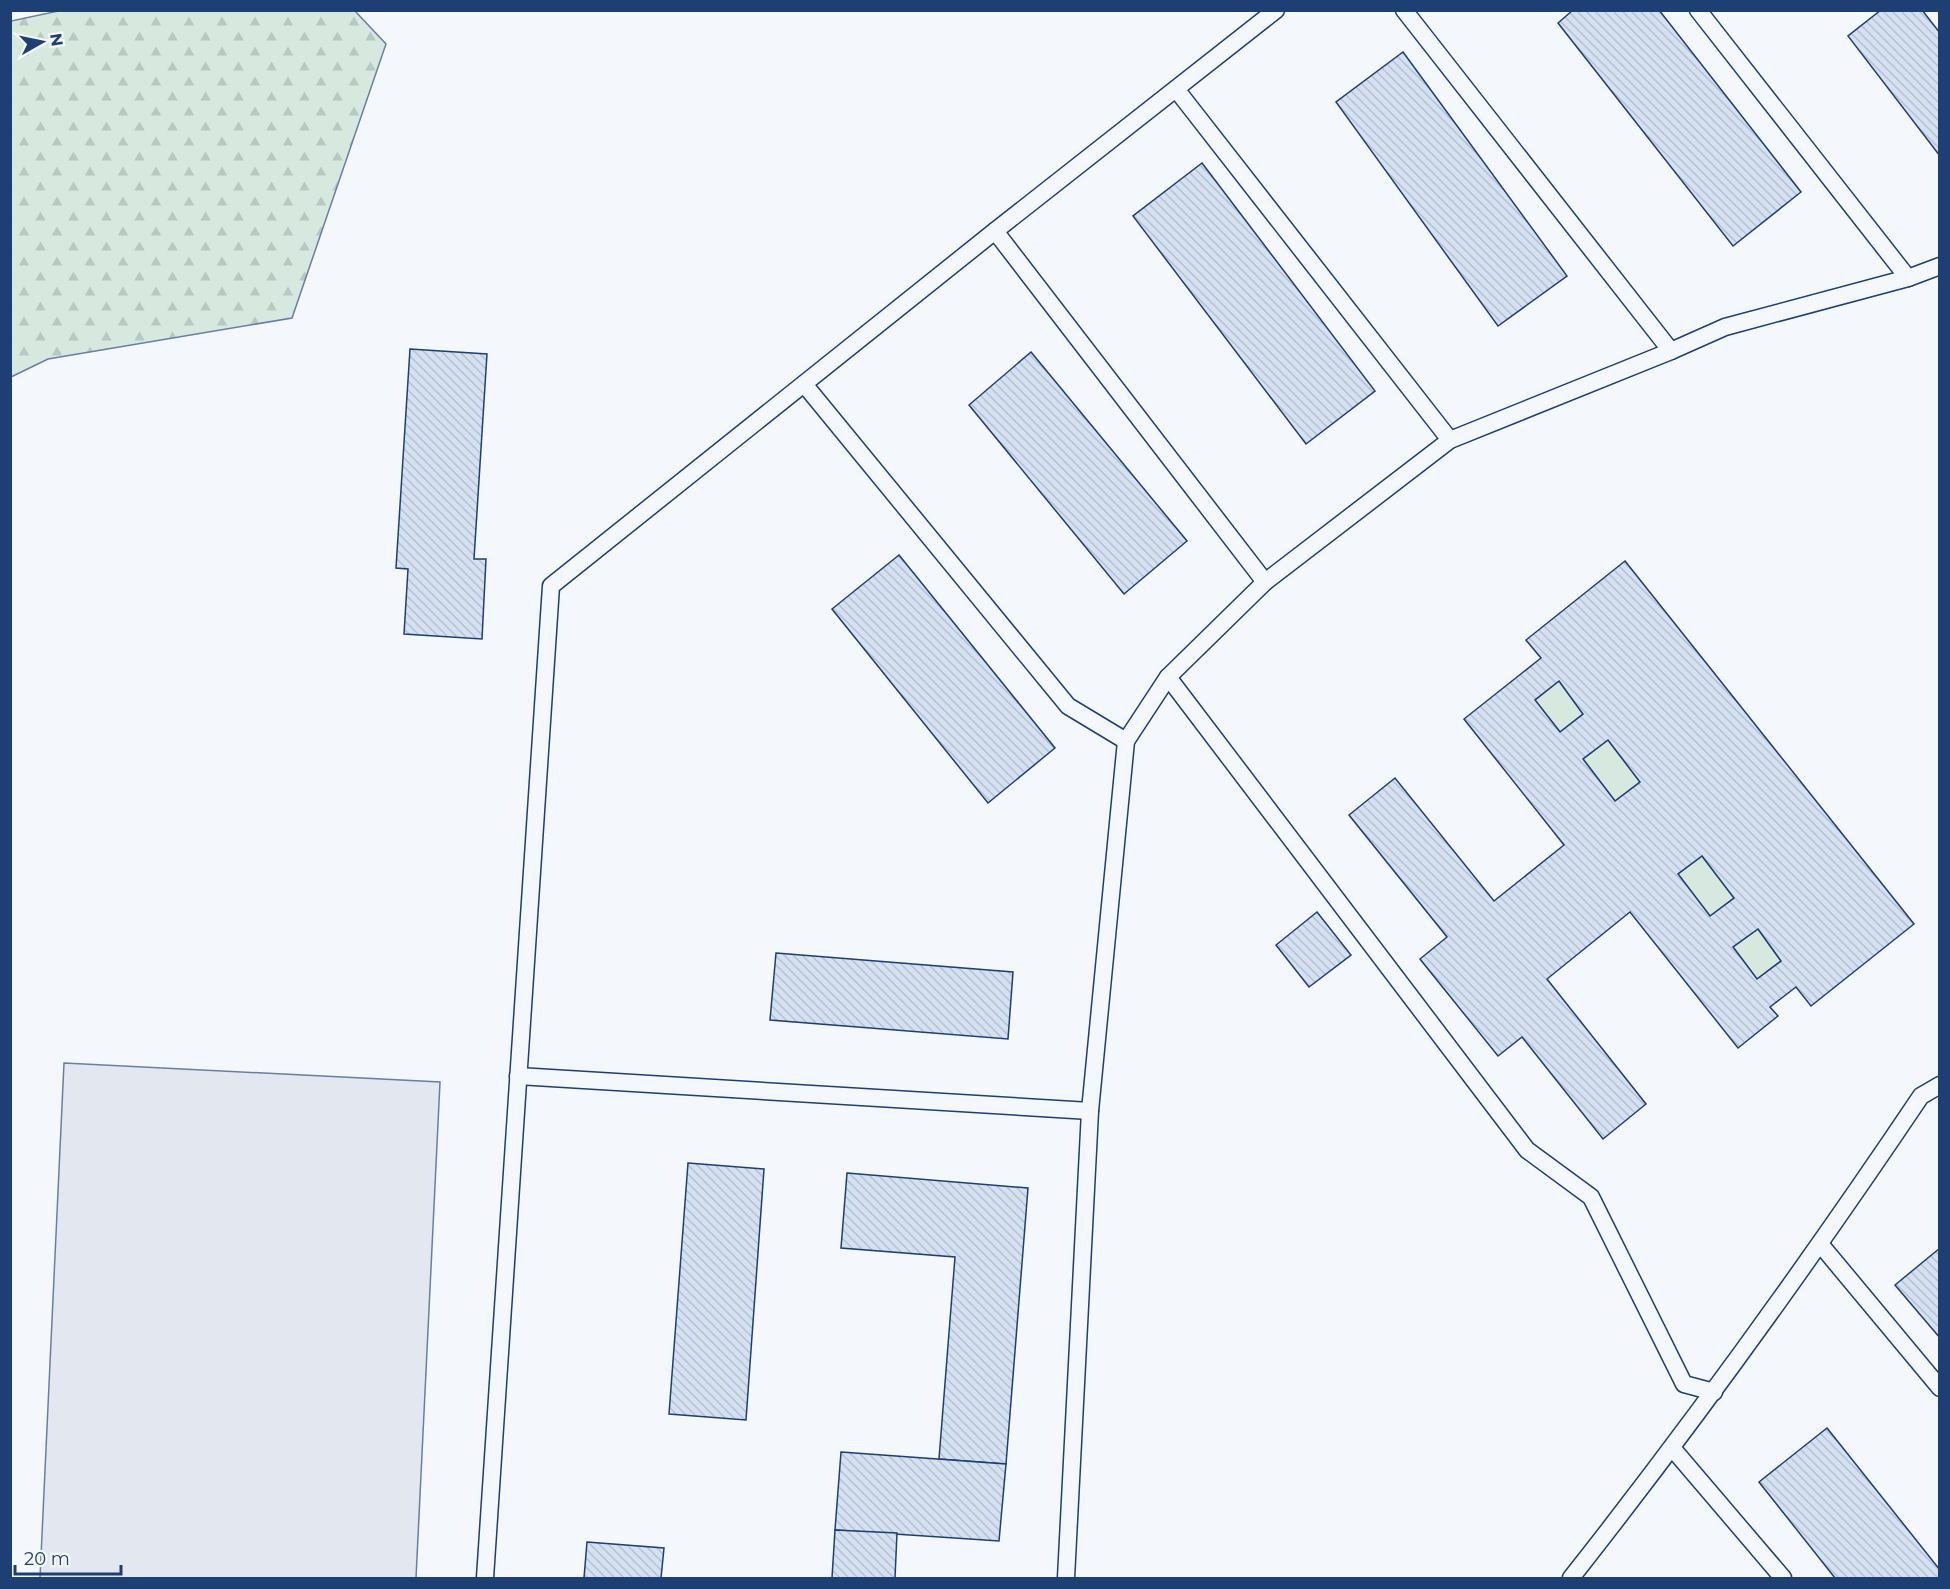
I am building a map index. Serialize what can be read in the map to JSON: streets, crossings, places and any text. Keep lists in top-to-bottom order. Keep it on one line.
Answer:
{"scale_bar":"20 m","north":"right"}
